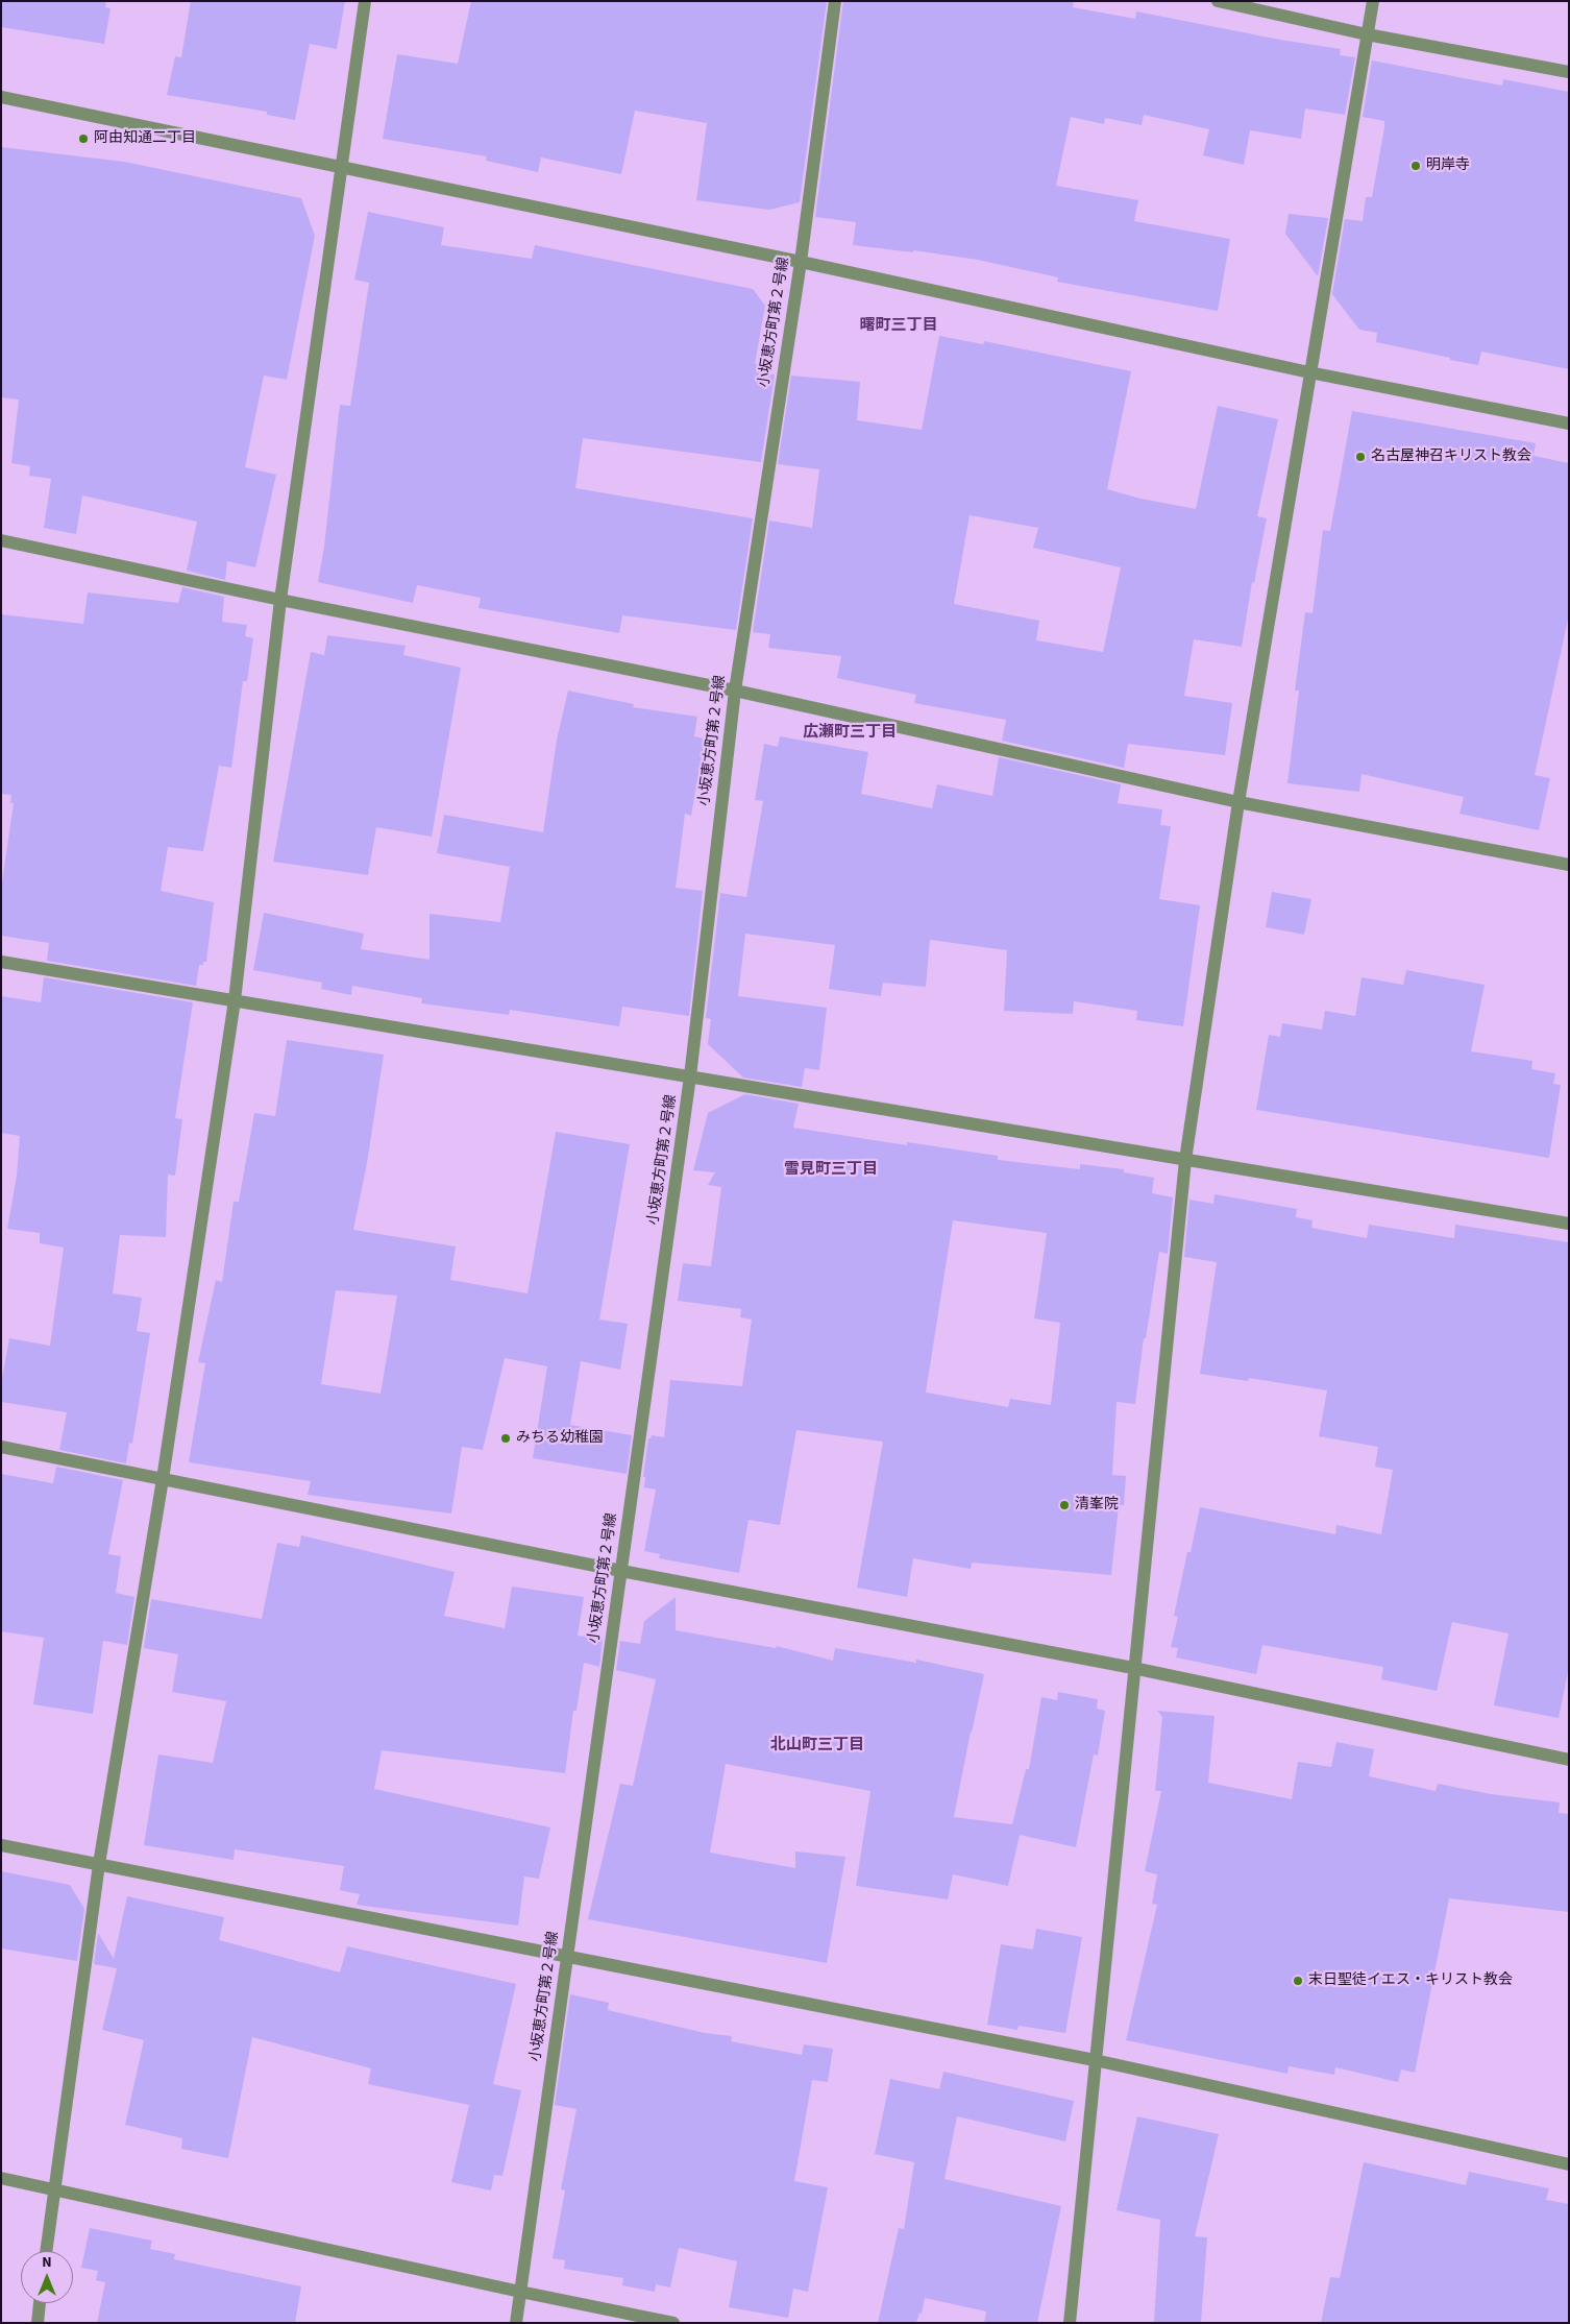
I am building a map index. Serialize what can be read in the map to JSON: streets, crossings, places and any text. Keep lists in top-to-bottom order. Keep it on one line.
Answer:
{"streets":{"street":["小坂恵方町第２号線"]},"districts":["曙町三丁目","広瀬町三丁目","雪見町三丁目","北山町三丁目"],"places":["阿由知通二丁目","明岸寺","名古屋神召キリスト教会","みちる幼稚園","清峯院","末日聖徒イエス・キリスト教会"],"north":"top"}
